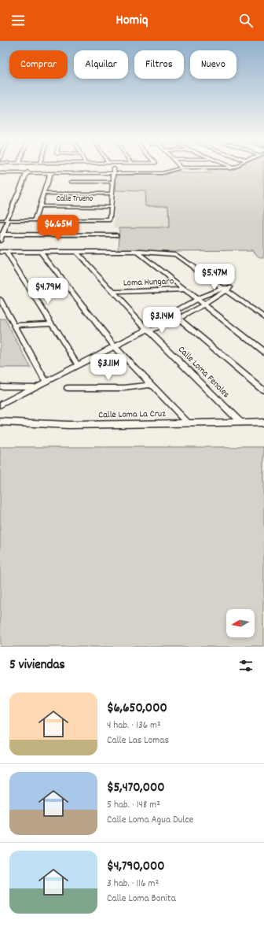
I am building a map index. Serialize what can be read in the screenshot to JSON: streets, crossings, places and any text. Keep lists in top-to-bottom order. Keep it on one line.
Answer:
{"streets":{"street":["Calle Trueno","Loma Hungaro","Calle Loma Fenoles","Calle Loma La Cruz"]},"crossings":[["Loma Hungaro","Calle Loma Fenoles"],["Calle Loma Fenoles","Calle Loma La Cruz"]],"north":"left","page":{"header":"Homiq","chip":["Comprar","Alquilar","Filtros","Nuevo"],"price":["$6.65M","$5.47M","$4.79M","$3.14M","$3.11M"],"heading":"5 viviendas","list":[{"name":"$6,650,000","note":"4 hab. · 136 m² · Calle Las Lomas"},{"name":"$5,470,000","note":"5 hab. · 148 m² · Calle Loma Agua Dulce"},{"name":"$4,790,000","note":"3 hab. · 116 m² · Calle Loma Bonita"}]}}
